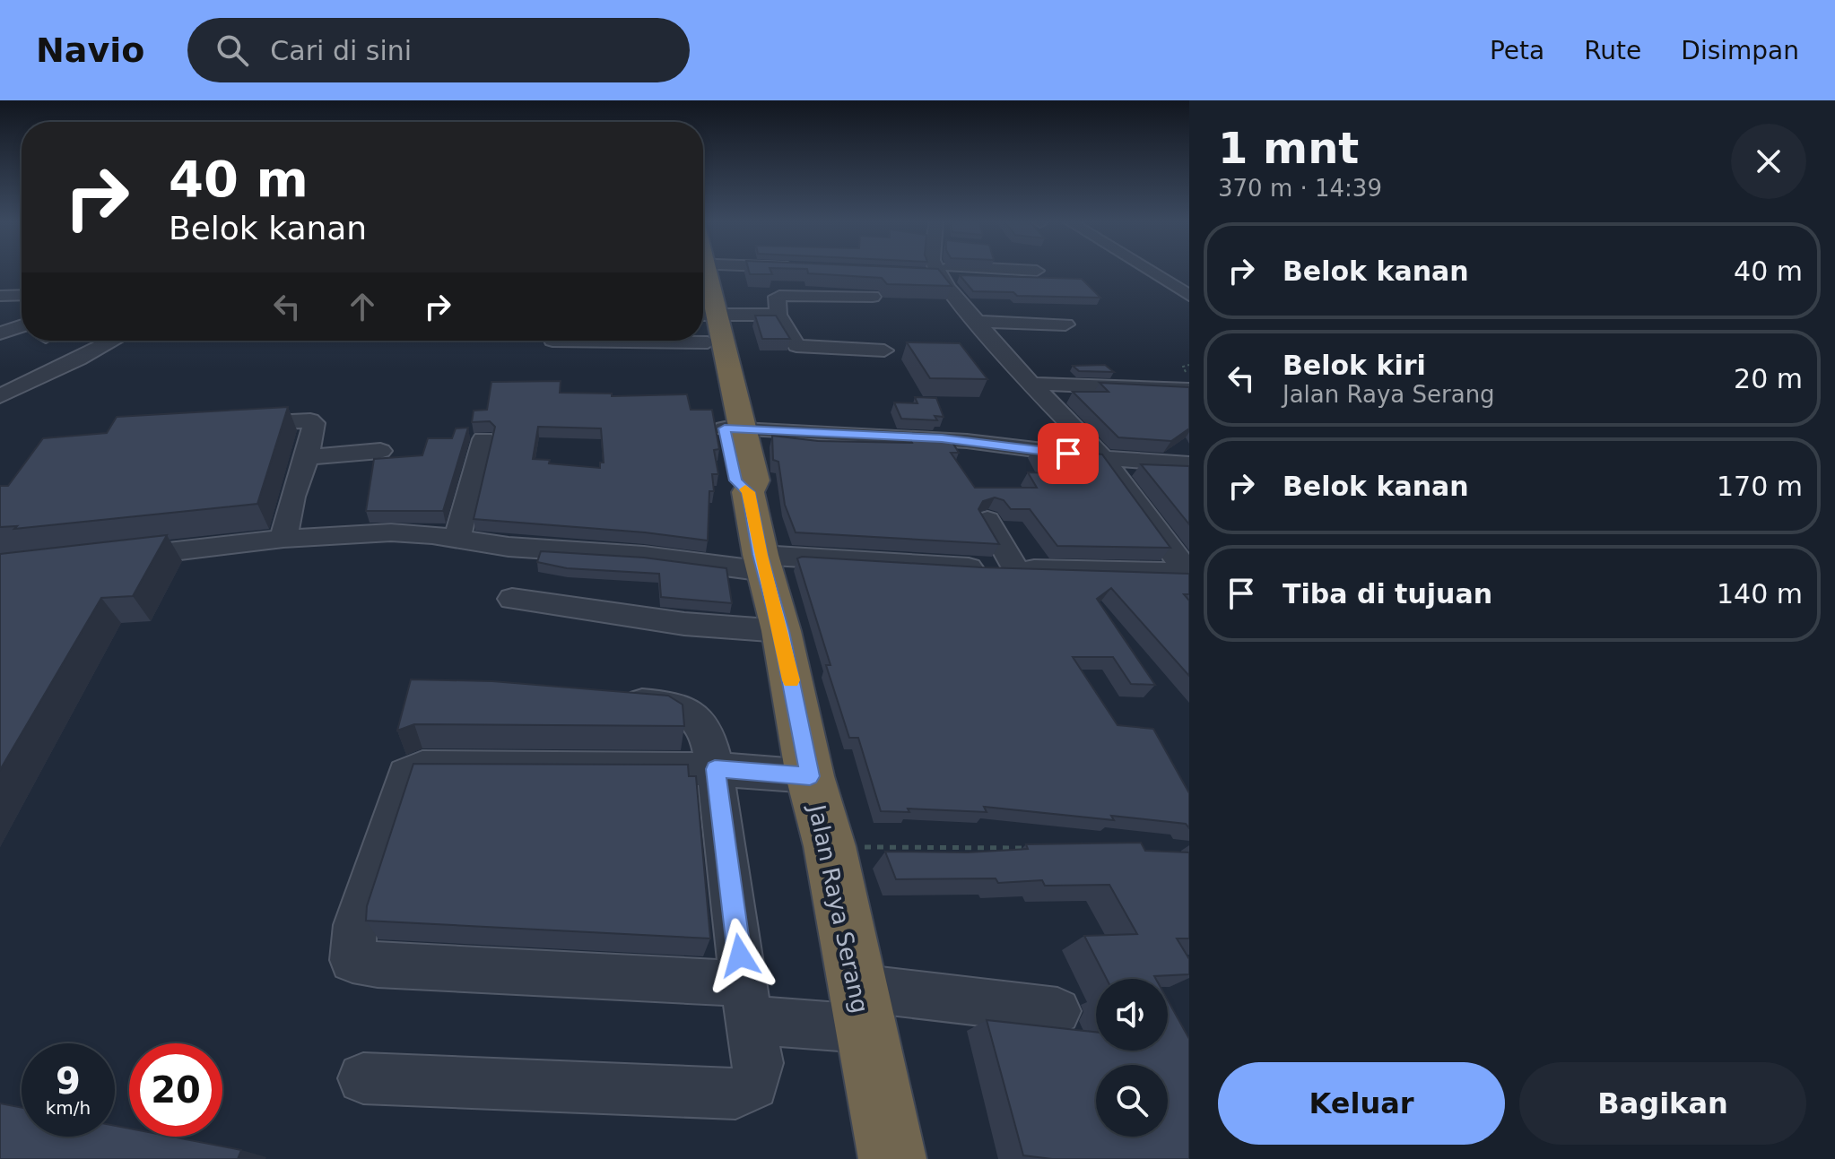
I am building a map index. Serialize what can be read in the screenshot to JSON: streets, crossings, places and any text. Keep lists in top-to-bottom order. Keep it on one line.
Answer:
{"streets":{"highway":["Jalan Raya Serang"]},"page":{"header":"Navio","search":"Cari di sini","nav":["Peta","Rute","Disimpan"],"heading":["1 mnt","370 m · 14:39"],"turn":["40 m","Belok kanan"],"list":[{"name":"Belok kanan","value":"40 m"},{"name":"Belok kiri","note":"Jalan Raya Serang","value":"20 m"},{"name":"Belok kanan","value":"170 m"},{"name":"Tiba di tujuan","value":"140 m"}],"speed":"9 km/h","limit":"20","buttons":["Keluar","Bagikan"]}}
